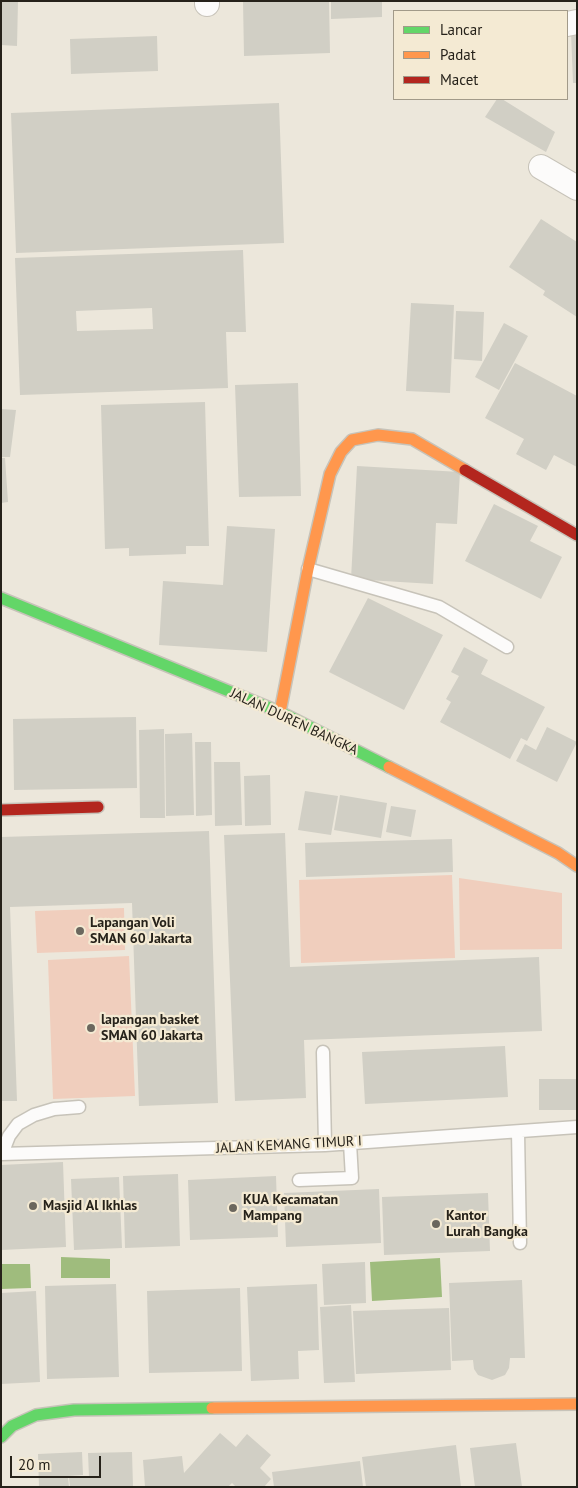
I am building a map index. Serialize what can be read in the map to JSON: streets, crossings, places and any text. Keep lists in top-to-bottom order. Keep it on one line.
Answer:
{"streets":{"street":["JALAN DUREN BANGKA"],"lane":["JALAN KEMANG TIMUR I"]},"places":["Lapangan Voli SMAN 60 Jakarta","lapangan basket SMAN 60 Jakarta","Masjid Al Ikhlas","KUA Kecamatan Mampang","Kantor Lurah Bangka"],"legend":["Lancar","Padat","Macet"],"scale_bar":"20 m"}
